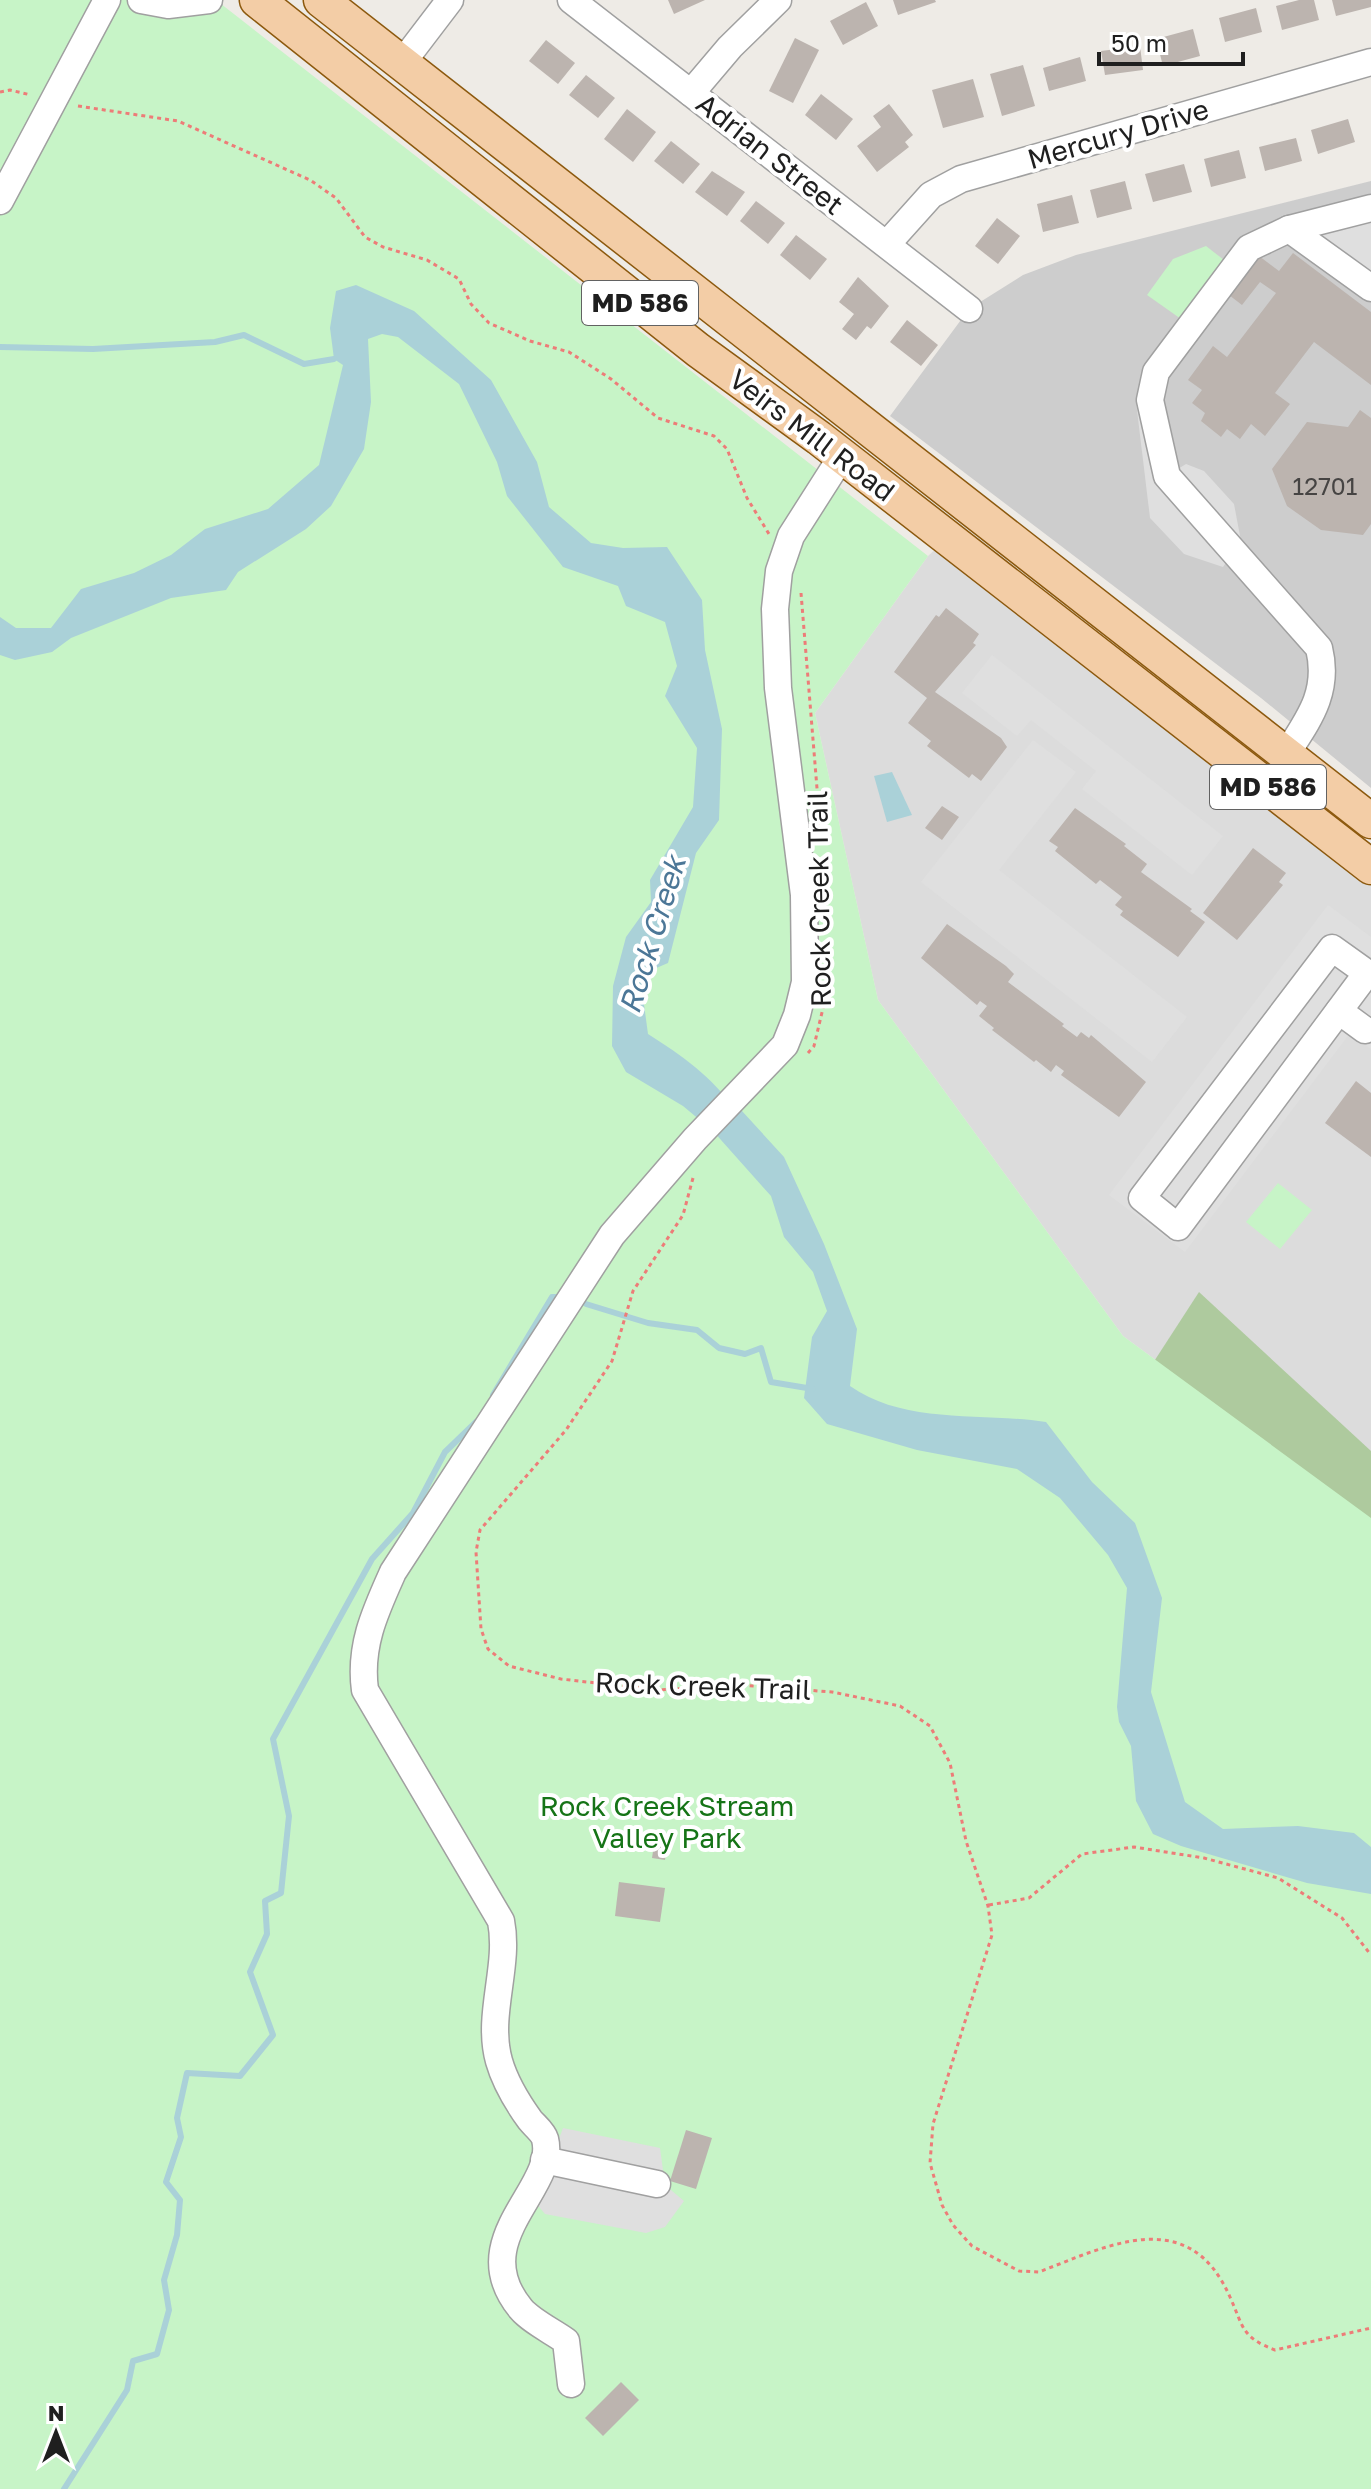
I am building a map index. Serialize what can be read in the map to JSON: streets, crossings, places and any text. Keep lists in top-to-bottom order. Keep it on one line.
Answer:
{"streets":{"main road":["MD 586","Veirs Mill Road"],"street":["Mercury Drive","Adrian Street"],"path":["Rock Creek Trail"]},"crossings":[["Mercury Drive","Adrian Street"]],"water":["Rock Creek"],"parks":["Rock Creek Stream Valley Park"],"house_numbers":["12701"],"scale_bar":"50 m","north":"top"}
